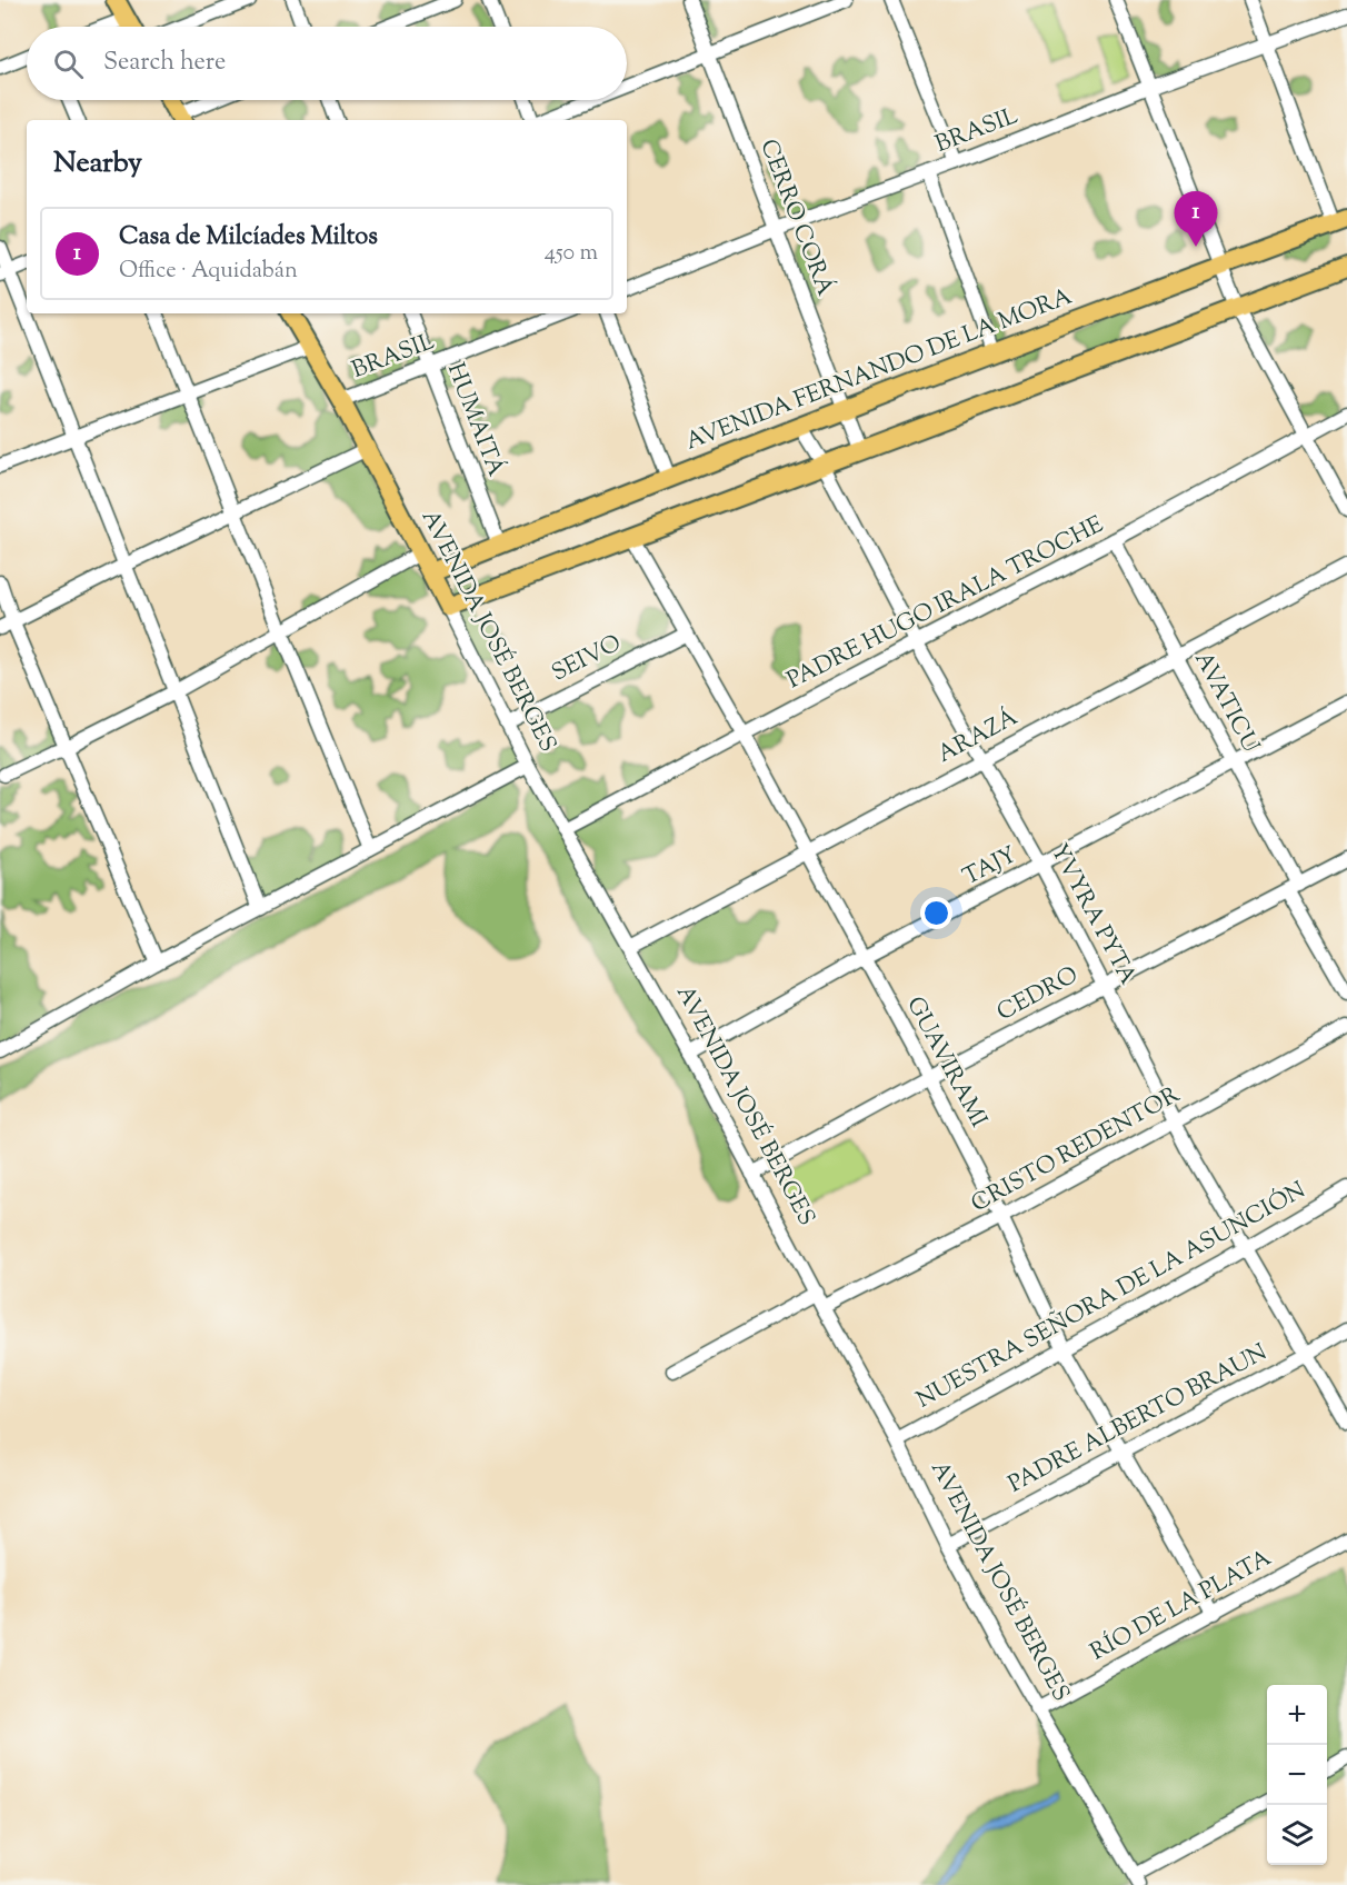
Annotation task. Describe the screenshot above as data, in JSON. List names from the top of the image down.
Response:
{
  "streets": {
    "main road": ["AVENIDA FERNANDO DE LA MORA", "AVENIDA JOSÉ BERGES"],
    "street": [
      "BRASIL",
      "CERRO CORÁ",
      "HUMAITÁ",
      "PADRE HUGO IRALA TROCHE",
      "SEIVO",
      "AVATICU",
      "ARAZÁ",
      "TAJY",
      "YVYRA PYTA",
      "CEDRO",
      "GUAVIRAMI",
      "CRISTO REDENTOR",
      "NUESTRA SEÑORA DE LA ASUNCIÓN",
      "PADRE ALBERTO BRAUN",
      "RÍO DE LA PLATA"
    ]
  },
  "crossings": [
    ["BRASIL", "CERRO CORÁ"],
    ["BRASIL", "HUMAITÁ"],
    ["BRASIL", "AVENIDA JOSÉ BERGES"],
    ["CERRO CORÁ", "AVENIDA FERNANDO DE LA MORA"],
    ["AVENIDA FERNANDO DE LA MORA", "HUMAITÁ"],
    ["AVENIDA FERNANDO DE LA MORA", "AVENIDA JOSÉ BERGES"],
    ["AVENIDA FERNANDO DE LA MORA", "YVYRA PYTA"],
    ["PADRE HUGO IRALA TROCHE", "AVENIDA JOSÉ BERGES"],
    ["PADRE HUGO IRALA TROCHE", "AVATICU"],
    ["PADRE HUGO IRALA TROCHE", "YVYRA PYTA"],
    ["PADRE HUGO IRALA TROCHE", "GUAVIRAMI"],
    ["AVENIDA JOSÉ BERGES", "SEIVO"],
    ["AVENIDA JOSÉ BERGES", "ARAZÁ"],
    ["AVENIDA JOSÉ BERGES", "TAJY"],
    ["AVENIDA JOSÉ BERGES", "CEDRO"],
    ["AVENIDA JOSÉ BERGES", "CRISTO REDENTOR"],
    ["AVENIDA JOSÉ BERGES", "NUESTRA SEÑORA DE LA ASUNCIÓN"],
    ["AVENIDA JOSÉ BERGES", "PADRE ALBERTO BRAUN"],
    ["AVENIDA JOSÉ BERGES", "RÍO DE LA PLATA"],
    ["SEIVO", "GUAVIRAMI"],
    ["AVATICU", "ARAZÁ"],
    ["AVATICU", "TAJY"],
    ["AVATICU", "CEDRO"],
    ["ARAZÁ", "YVYRA PYTA"],
    ["ARAZÁ", "GUAVIRAMI"],
    ["TAJY", "YVYRA PYTA"],
    ["TAJY", "GUAVIRAMI"],
    ["YVYRA PYTA", "CEDRO"],
    ["YVYRA PYTA", "CRISTO REDENTOR"],
    ["YVYRA PYTA", "NUESTRA SEÑORA DE LA ASUNCIÓN"],
    ["YVYRA PYTA", "PADRE ALBERTO BRAUN"],
    ["CEDRO", "GUAVIRAMI"],
    ["GUAVIRAMI", "CRISTO REDENTOR"],
    ["GUAVIRAMI", "NUESTRA SEÑORA DE LA ASUNCIÓN"],
    ["GUAVIRAMI", "PADRE ALBERTO BRAUN"],
    ["GUAVIRAMI", "RÍO DE LA PLATA"]
  ],
  "page": {
    "search": "Search here",
    "heading": "Nearby",
    "pins": "1",
    "list": [
      {
        "mark": "1",
        "name": "Casa de Milcíades Miltos",
        "note": "Office · Aquidabán",
        "value": "450 m"
      }
    ],
    "map_buttons": ["+", "−"]
  }
}
